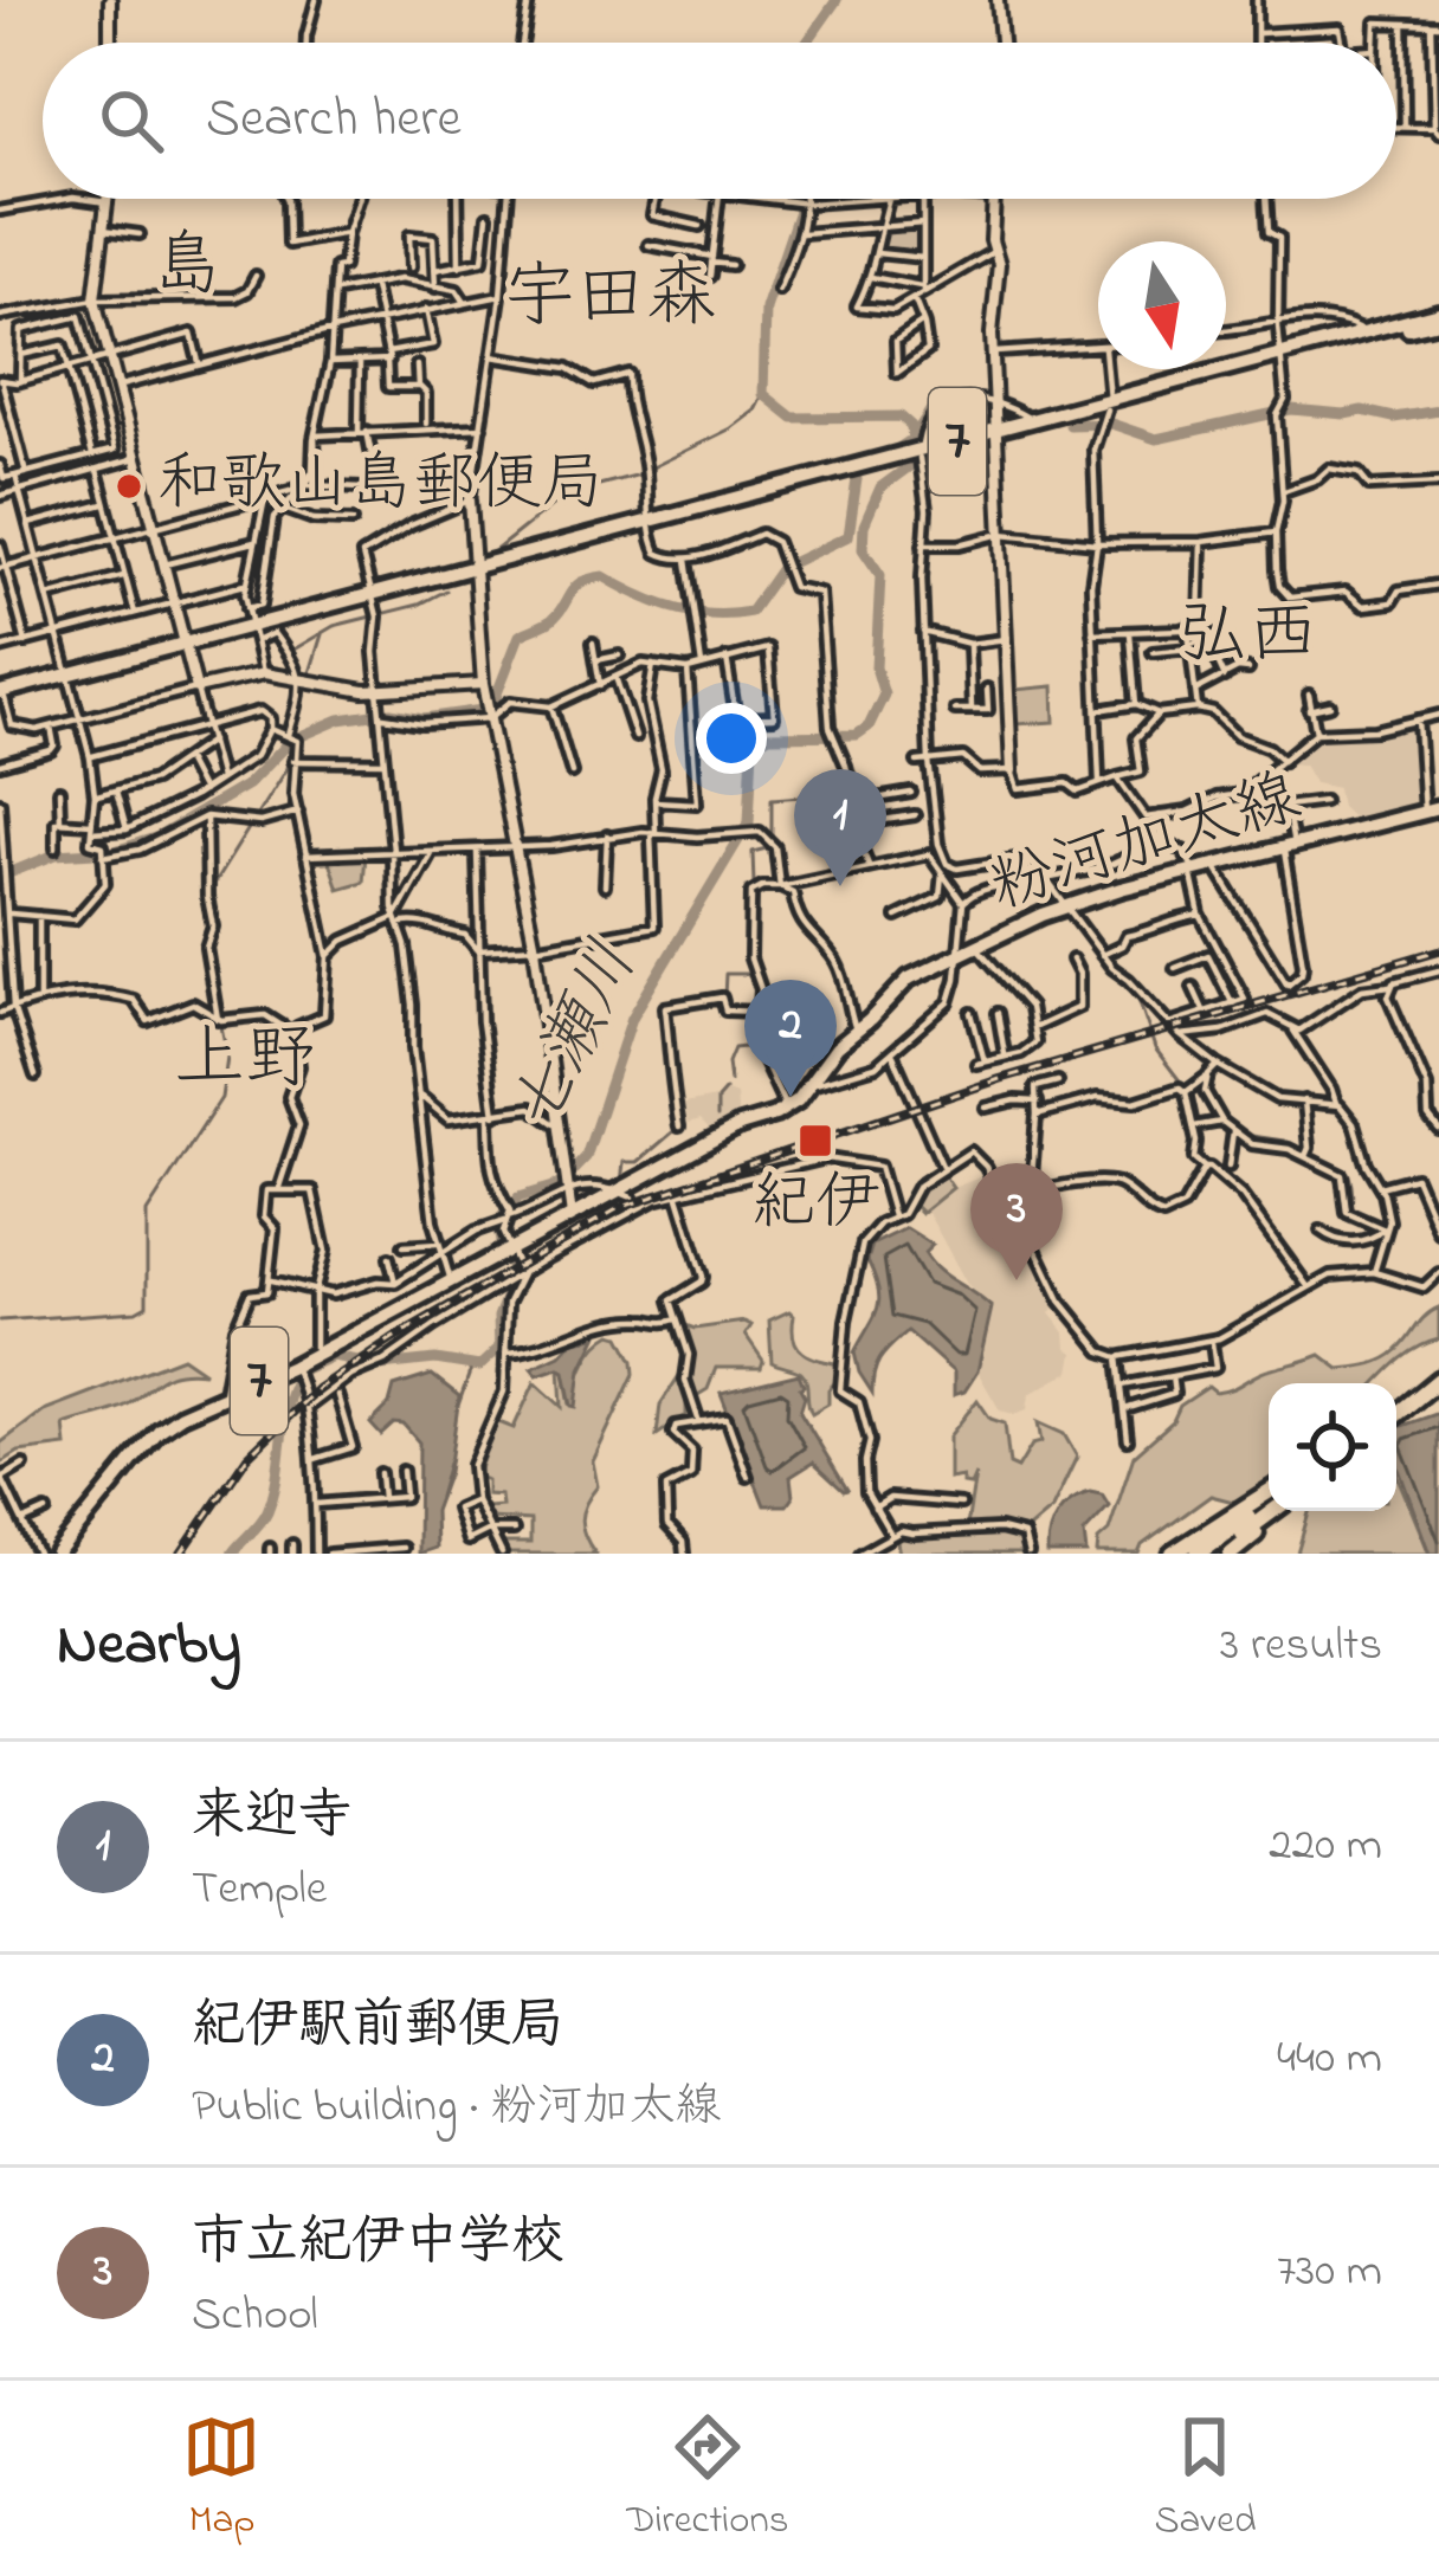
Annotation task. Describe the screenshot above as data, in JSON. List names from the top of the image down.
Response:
{
  "streets": {
    "main road": ["7", "粉河加太線"]
  },
  "districts": [
    "島",
    "宇田森",
    "弘西",
    "上野"
  ],
  "water": ["七瀬川"],
  "places": {
    "other": ["和歌山島郵便局"],
    "transit": ["紀伊"]
  },
  "north": "bottom",
  "page": {
    "search": "Search here",
    "pins": ["1", "2", "3"],
    "heading": ["Nearby", "3 results"],
    "list": [
      {
        "mark": "1",
        "name": "来迎寺",
        "note": "Temple",
        "value": "220 m"
      },
      {
        "mark": "2",
        "name": "紀伊駅前郵便局",
        "note": "Public building · 粉河加太線",
        "value": "440 m"
      },
      {
        "mark": "3",
        "name": "市立紀伊中学校",
        "note": "School",
        "value": "730 m"
      }
    ],
    "nav": ["Map", "Directions", "Saved"]
  }
}
